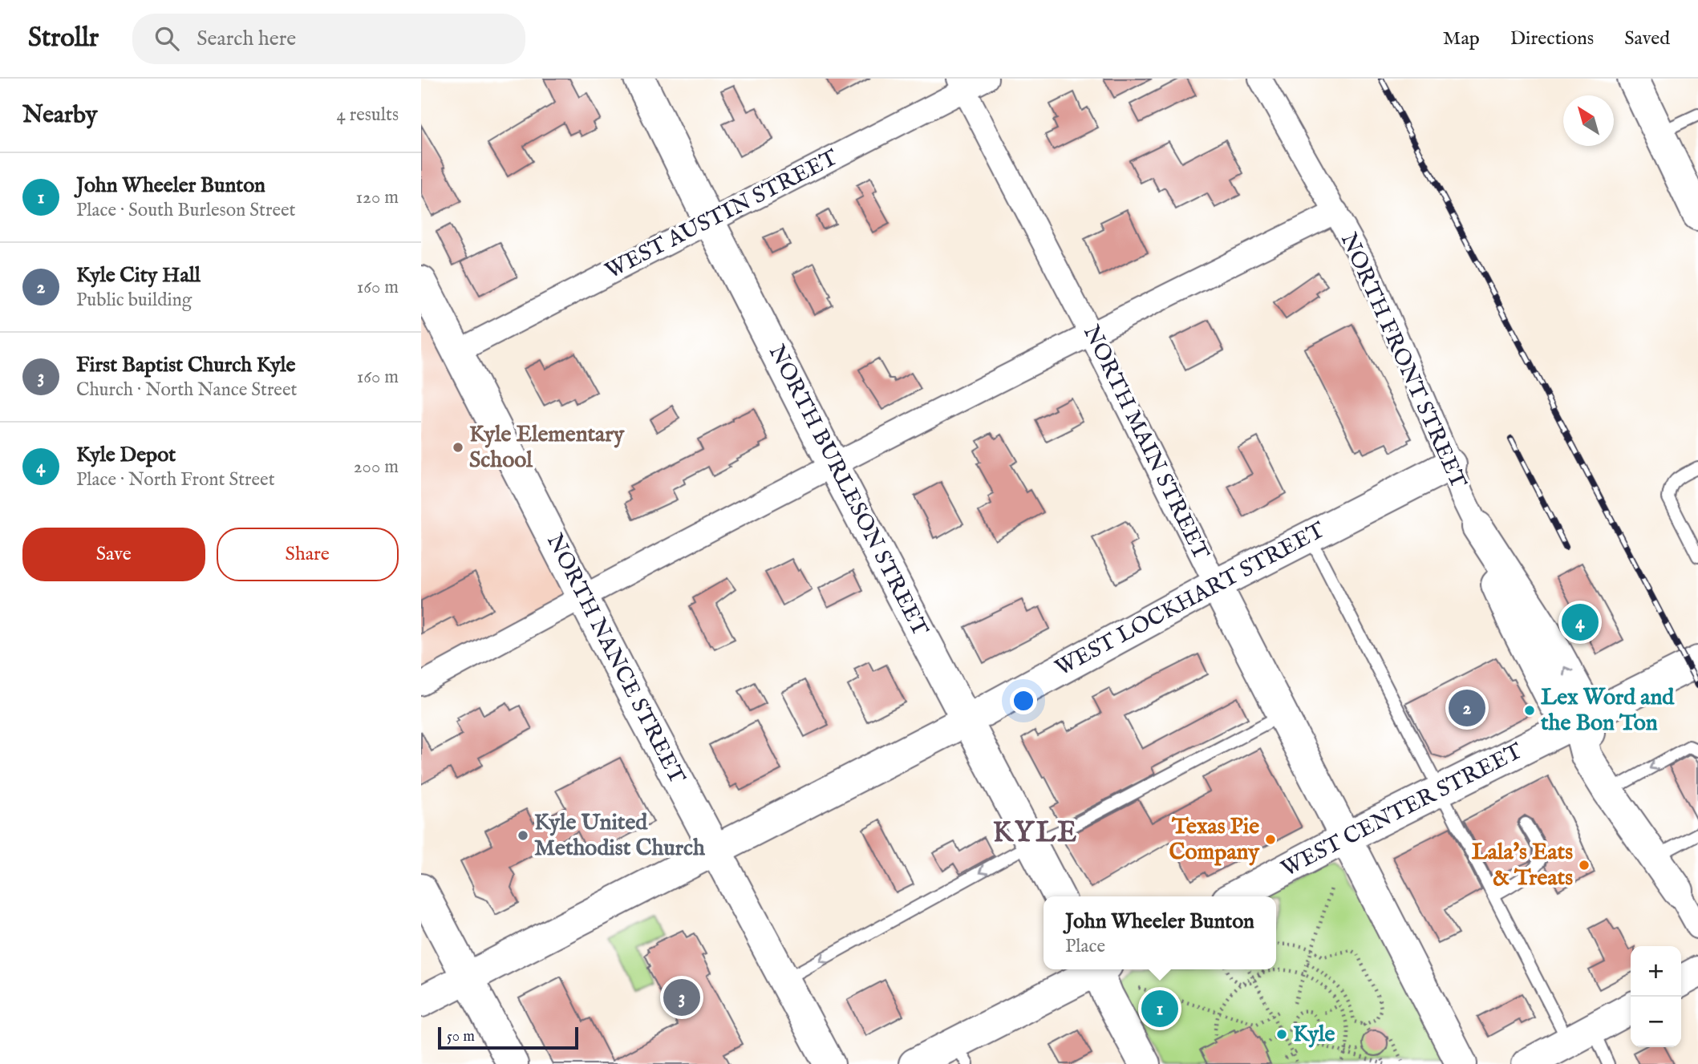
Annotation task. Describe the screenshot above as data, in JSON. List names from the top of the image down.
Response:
{
  "streets": {
    "street": [
      "WEST AUSTIN STREET",
      "NORTH FRONT STREET",
      "NORTH MAIN STREET",
      "NORTH BURLESON STREET",
      "WEST LOCKHART STREET",
      "NORTH NANCE STREET",
      "WEST CENTER STREET"
    ]
  },
  "crossings": [
    ["WEST AUSTIN STREET", "NORTH MAIN STREET"],
    ["WEST AUSTIN STREET", "NORTH BURLESON STREET"],
    ["WEST AUSTIN STREET", "NORTH NANCE STREET"],
    ["NORTH FRONT STREET", "WEST LOCKHART STREET"],
    ["NORTH FRONT STREET", "WEST CENTER STREET"],
    ["NORTH MAIN STREET", "WEST LOCKHART STREET"],
    ["NORTH MAIN STREET", "WEST CENTER STREET"],
    ["NORTH BURLESON STREET", "WEST LOCKHART STREET"],
    ["WEST LOCKHART STREET", "NORTH NANCE STREET"]
  ],
  "districts": ["KYLE"],
  "places": [
    "Kyle Elementary School",
    "Lex Word and the Bon Ton",
    "Kyle United Methodist Church",
    "Texas Pie Company",
    "Lala's Eats & Treats",
    "Kyle"
  ],
  "scale_bar": "50 m",
  "north": "top left",
  "page": {
    "header": "Strollr",
    "search": "Search here",
    "nav": ["Map", "Directions", "Saved"],
    "heading": ["Nearby", "4 results"],
    "list": [
      {
        "mark": "1",
        "name": "John Wheeler Bunton",
        "note": "Place · South Burleson Street",
        "value": "120 m"
      },
      {
        "mark": "2",
        "name": "Kyle City Hall",
        "note": "Public building",
        "value": "160 m"
      },
      {
        "mark": "3",
        "name": "First Baptist Church Kyle",
        "note": "Church · North Nance Street",
        "value": "160 m"
      },
      {
        "mark": "4",
        "name": "Kyle Depot",
        "note": "Place · North Front Street",
        "value": "200 m"
      }
    ],
    "buttons": ["Save", "Share"],
    "pins": [
      "4",
      "2",
      "3",
      "1"
    ],
    "popup": ["John Wheeler Bunton", "Place"],
    "map_buttons": ["+", "−"],
    "scale": "50 m"
  }
}
